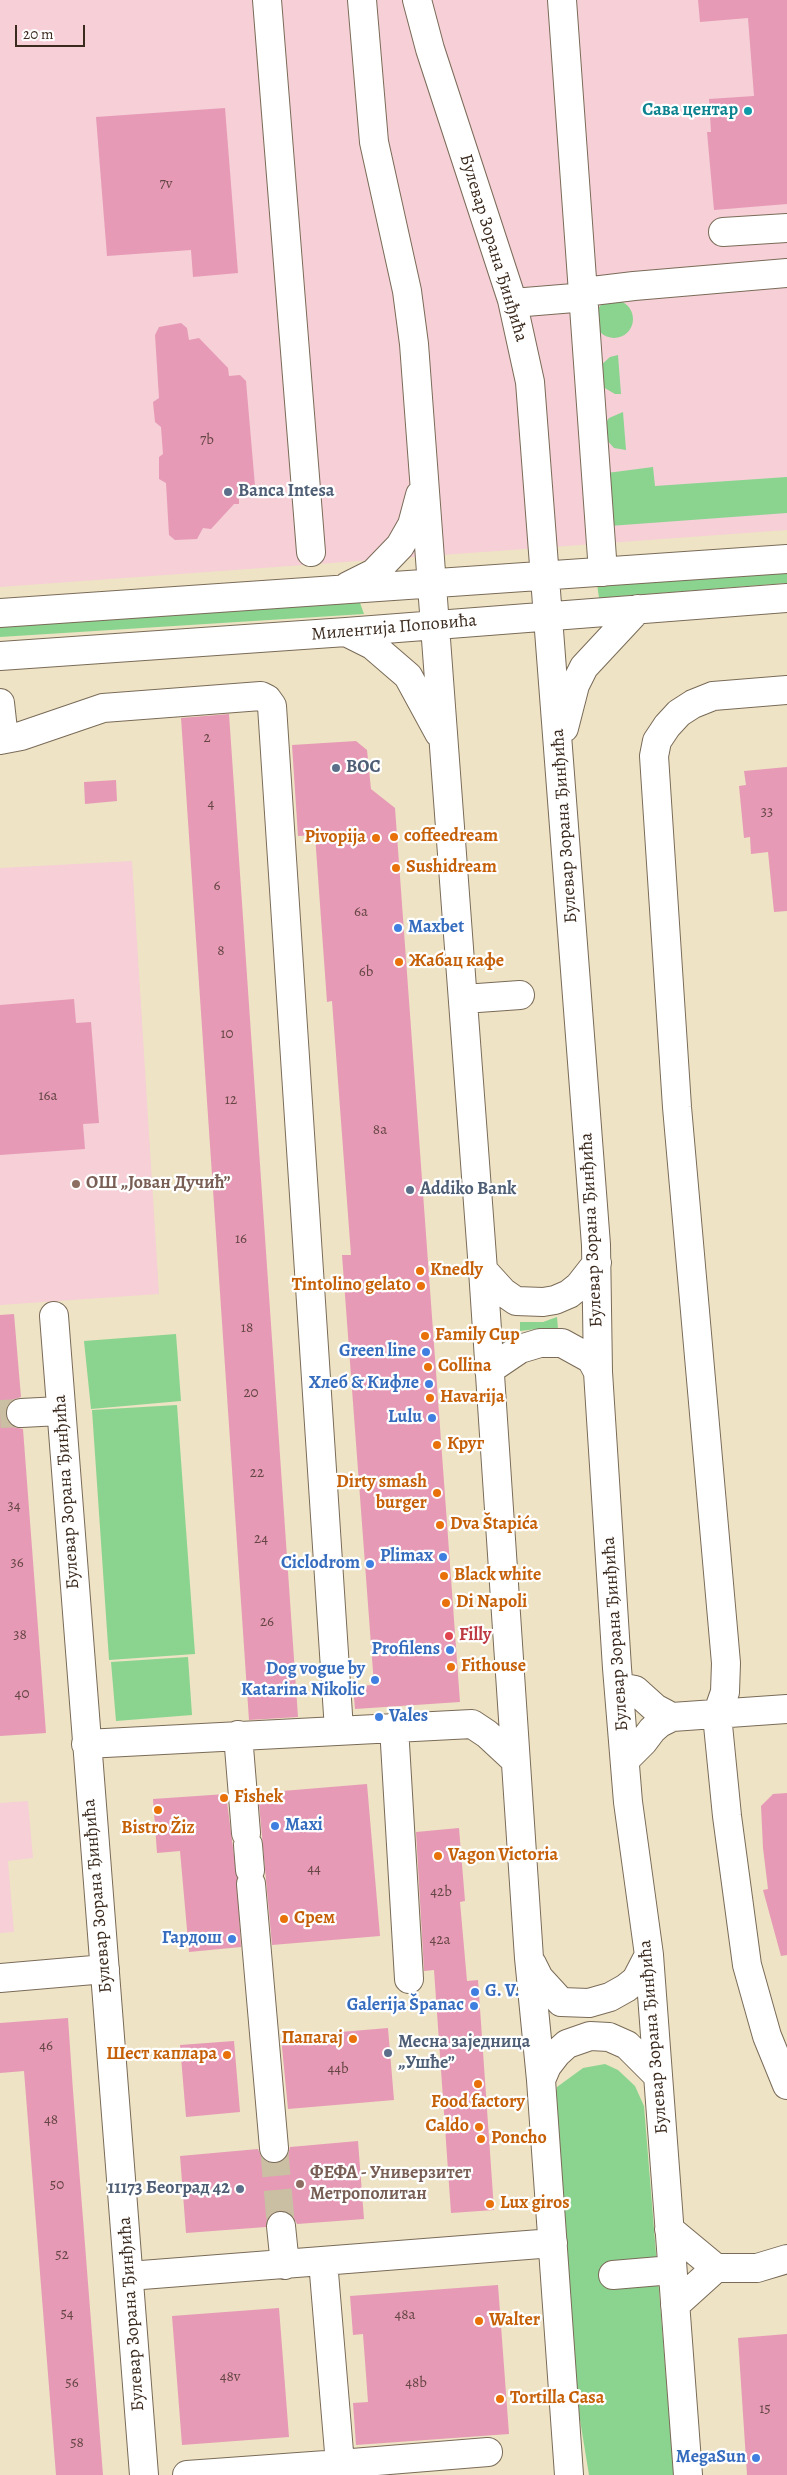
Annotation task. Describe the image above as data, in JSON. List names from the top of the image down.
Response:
{
  "streets": {
    "street": ["Булевар Зорана Ђинђића", "Милентија Поповића"]
  },
  "crossings": [
    ["Булевар Зорана Ђинђића", "Милентија Поповића"]
  ],
  "places": [
    "Сава центар",
    "Banca Intesa",
    "BOC",
    "coffeedream",
    "Pivopija",
    "Sushidream",
    "Maxbet",
    "Жабац кафе",
    "ОШ „Јован Дучић”",
    "Addiko Bank",
    "Knedly",
    "Tintolino gelato",
    "Family Cup",
    "Green line",
    "Collina",
    "Хлеб & Кифле",
    "Havarija",
    "Lulu",
    "Круг",
    "Dirty smash burger",
    "Dva Štapića",
    "Plimax",
    "Ciclodrom",
    "Black white",
    "Di Napoli",
    "Filly",
    "Profilens",
    "Fithouse",
    "Dog vogue by Katarina Nikolic",
    "Vales",
    "Fishek",
    "Bistro Žiz",
    "Maxi",
    "Vagon Victoria",
    "Срем",
    "Гардош",
    "G. V.",
    "Galerija Španac",
    "Папагај",
    "Месна заједница „Ушће”",
    "Шест каплара",
    "Food factory",
    "Caldo",
    "Poncho",
    "ФЕФА - Универзитет Метрополитан",
    "11173 Београд 42",
    "Lux giros",
    "Walter",
    "Tortilla Casa",
    "MegaSun"
  ],
  "house_numbers": [
    "7v",
    "7b",
    "2",
    "4",
    "33",
    "6",
    "6a",
    "8",
    "6b",
    "10",
    "16a",
    "12",
    "8a",
    "16",
    "18",
    "20",
    "22",
    "34",
    "24",
    "36",
    "26",
    "38",
    "40",
    "44",
    "42b",
    "42a",
    "46",
    "44b",
    "48",
    "50",
    "52",
    "54",
    "48a",
    "48v",
    "56",
    "48b",
    "15",
    "58"
  ],
  "scale_bar": "20 m"
}
